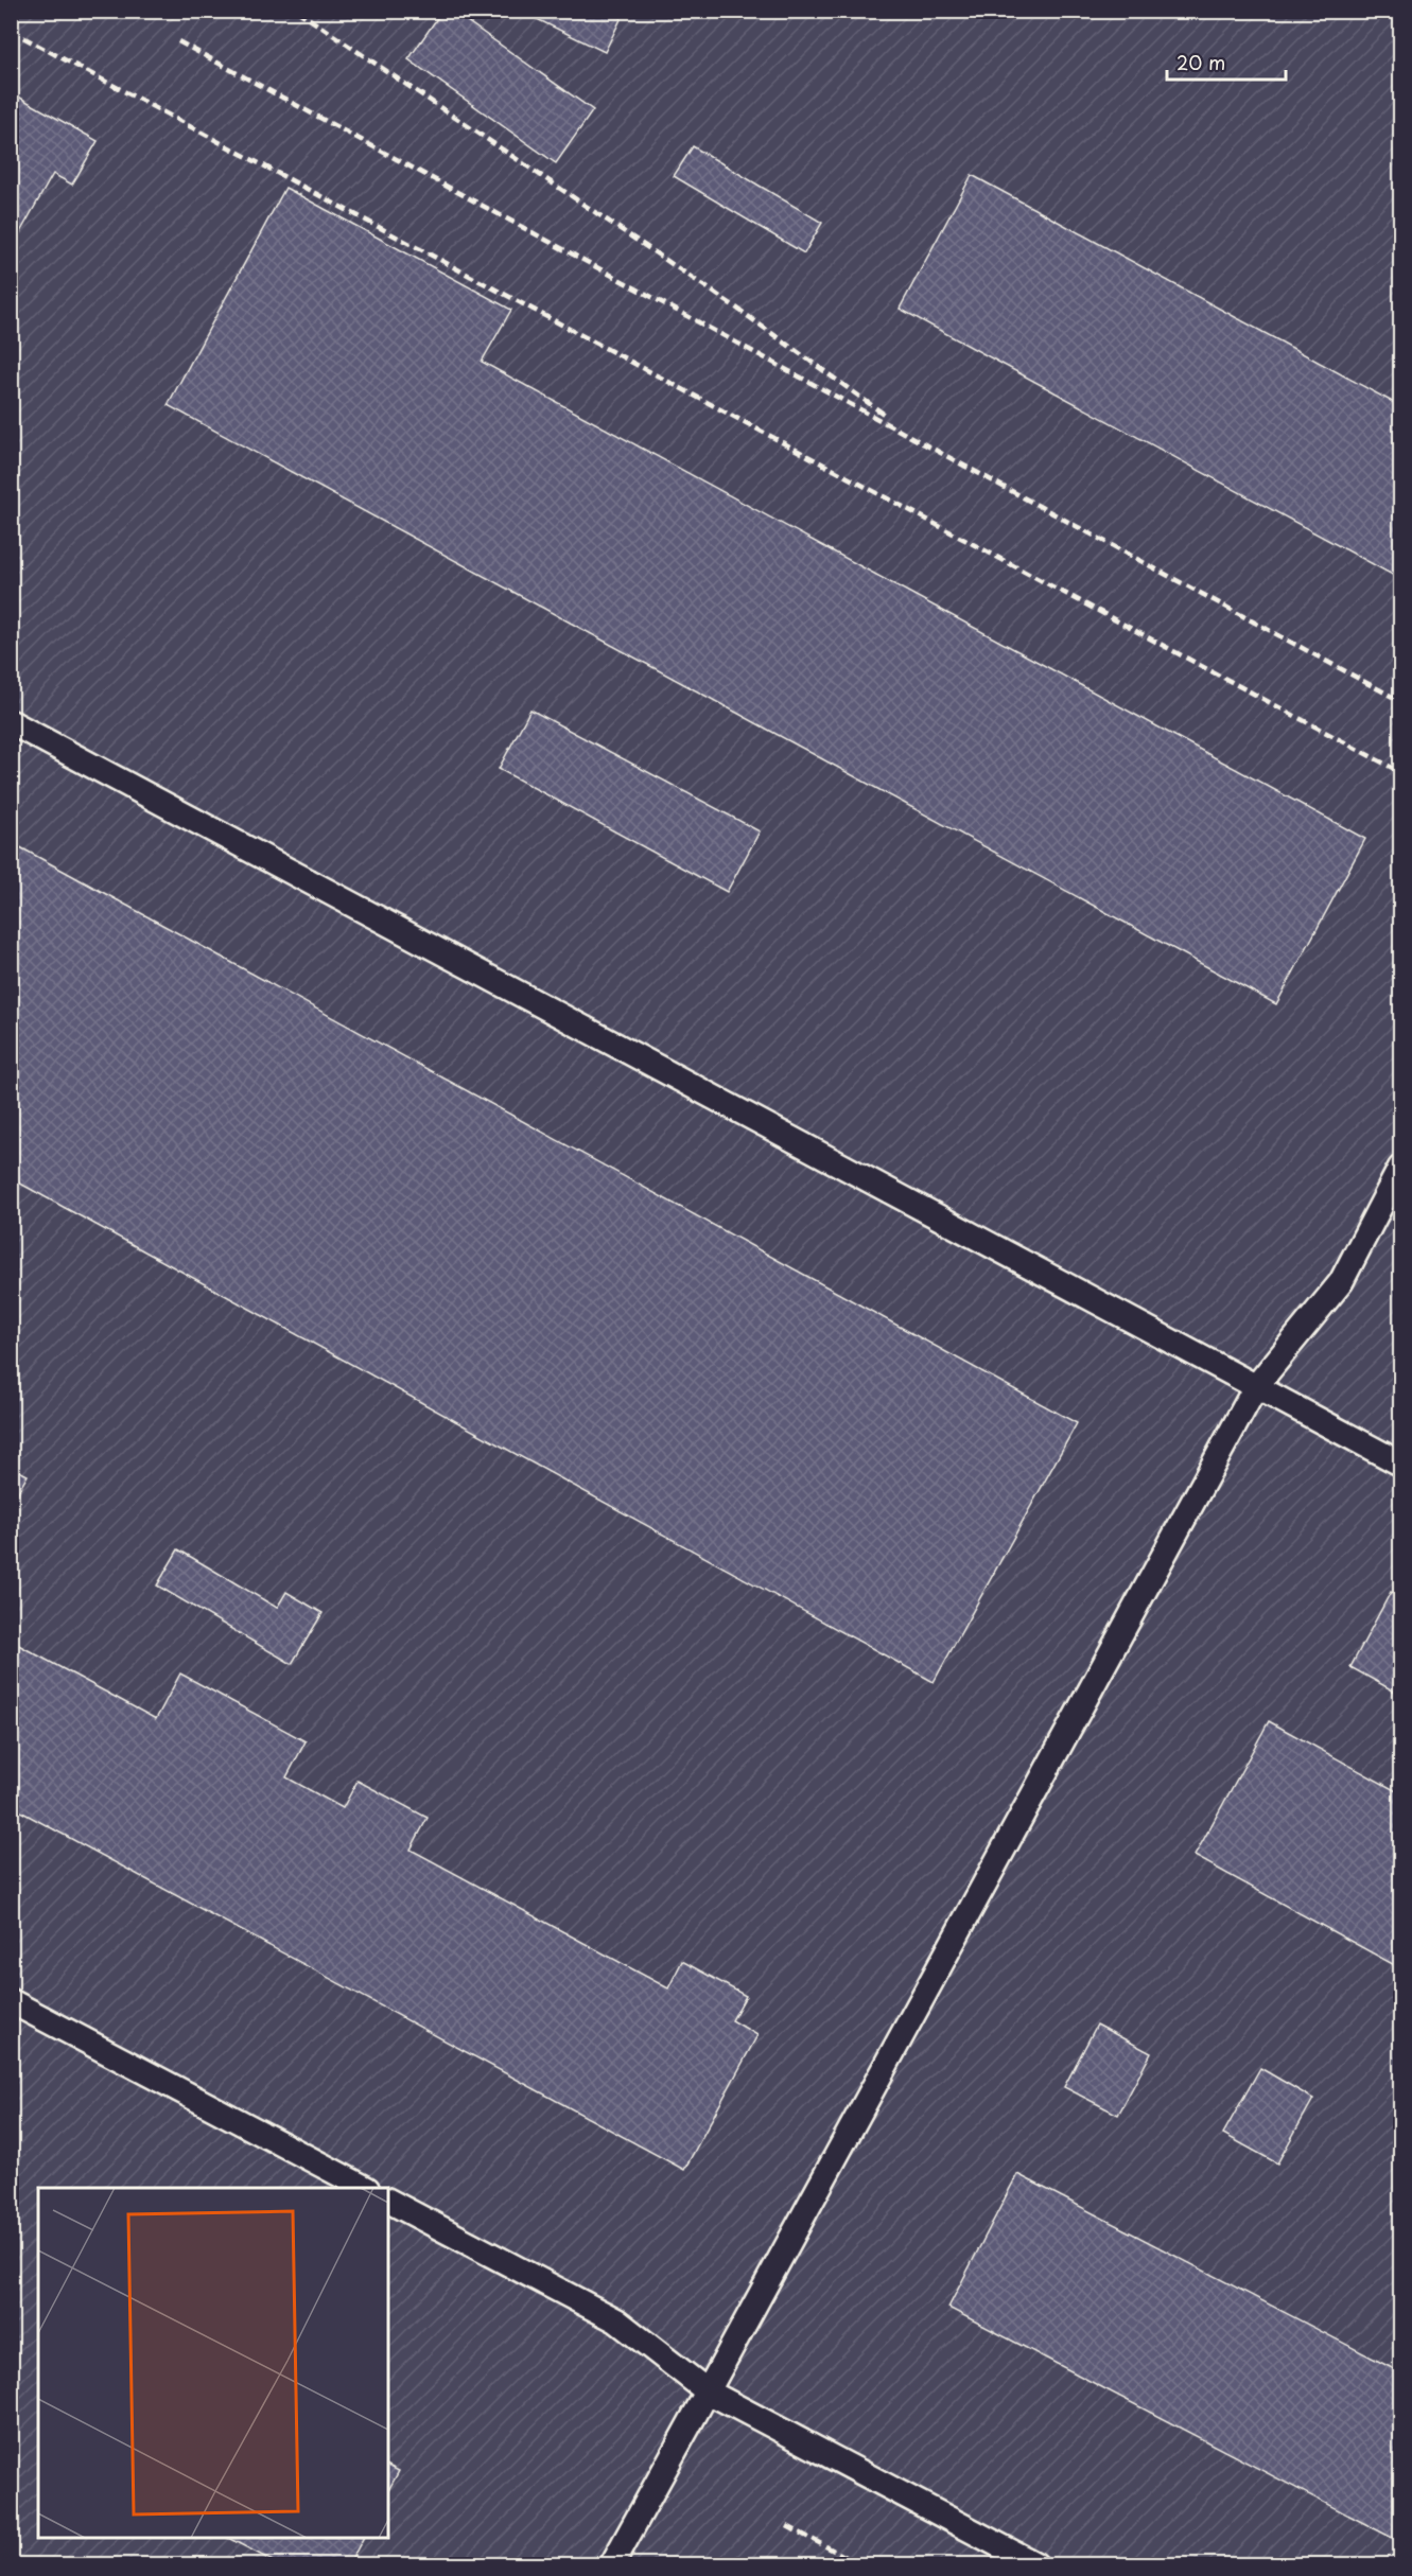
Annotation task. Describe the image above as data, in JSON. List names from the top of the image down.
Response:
{
  "scale_bar": "20 m"
}
